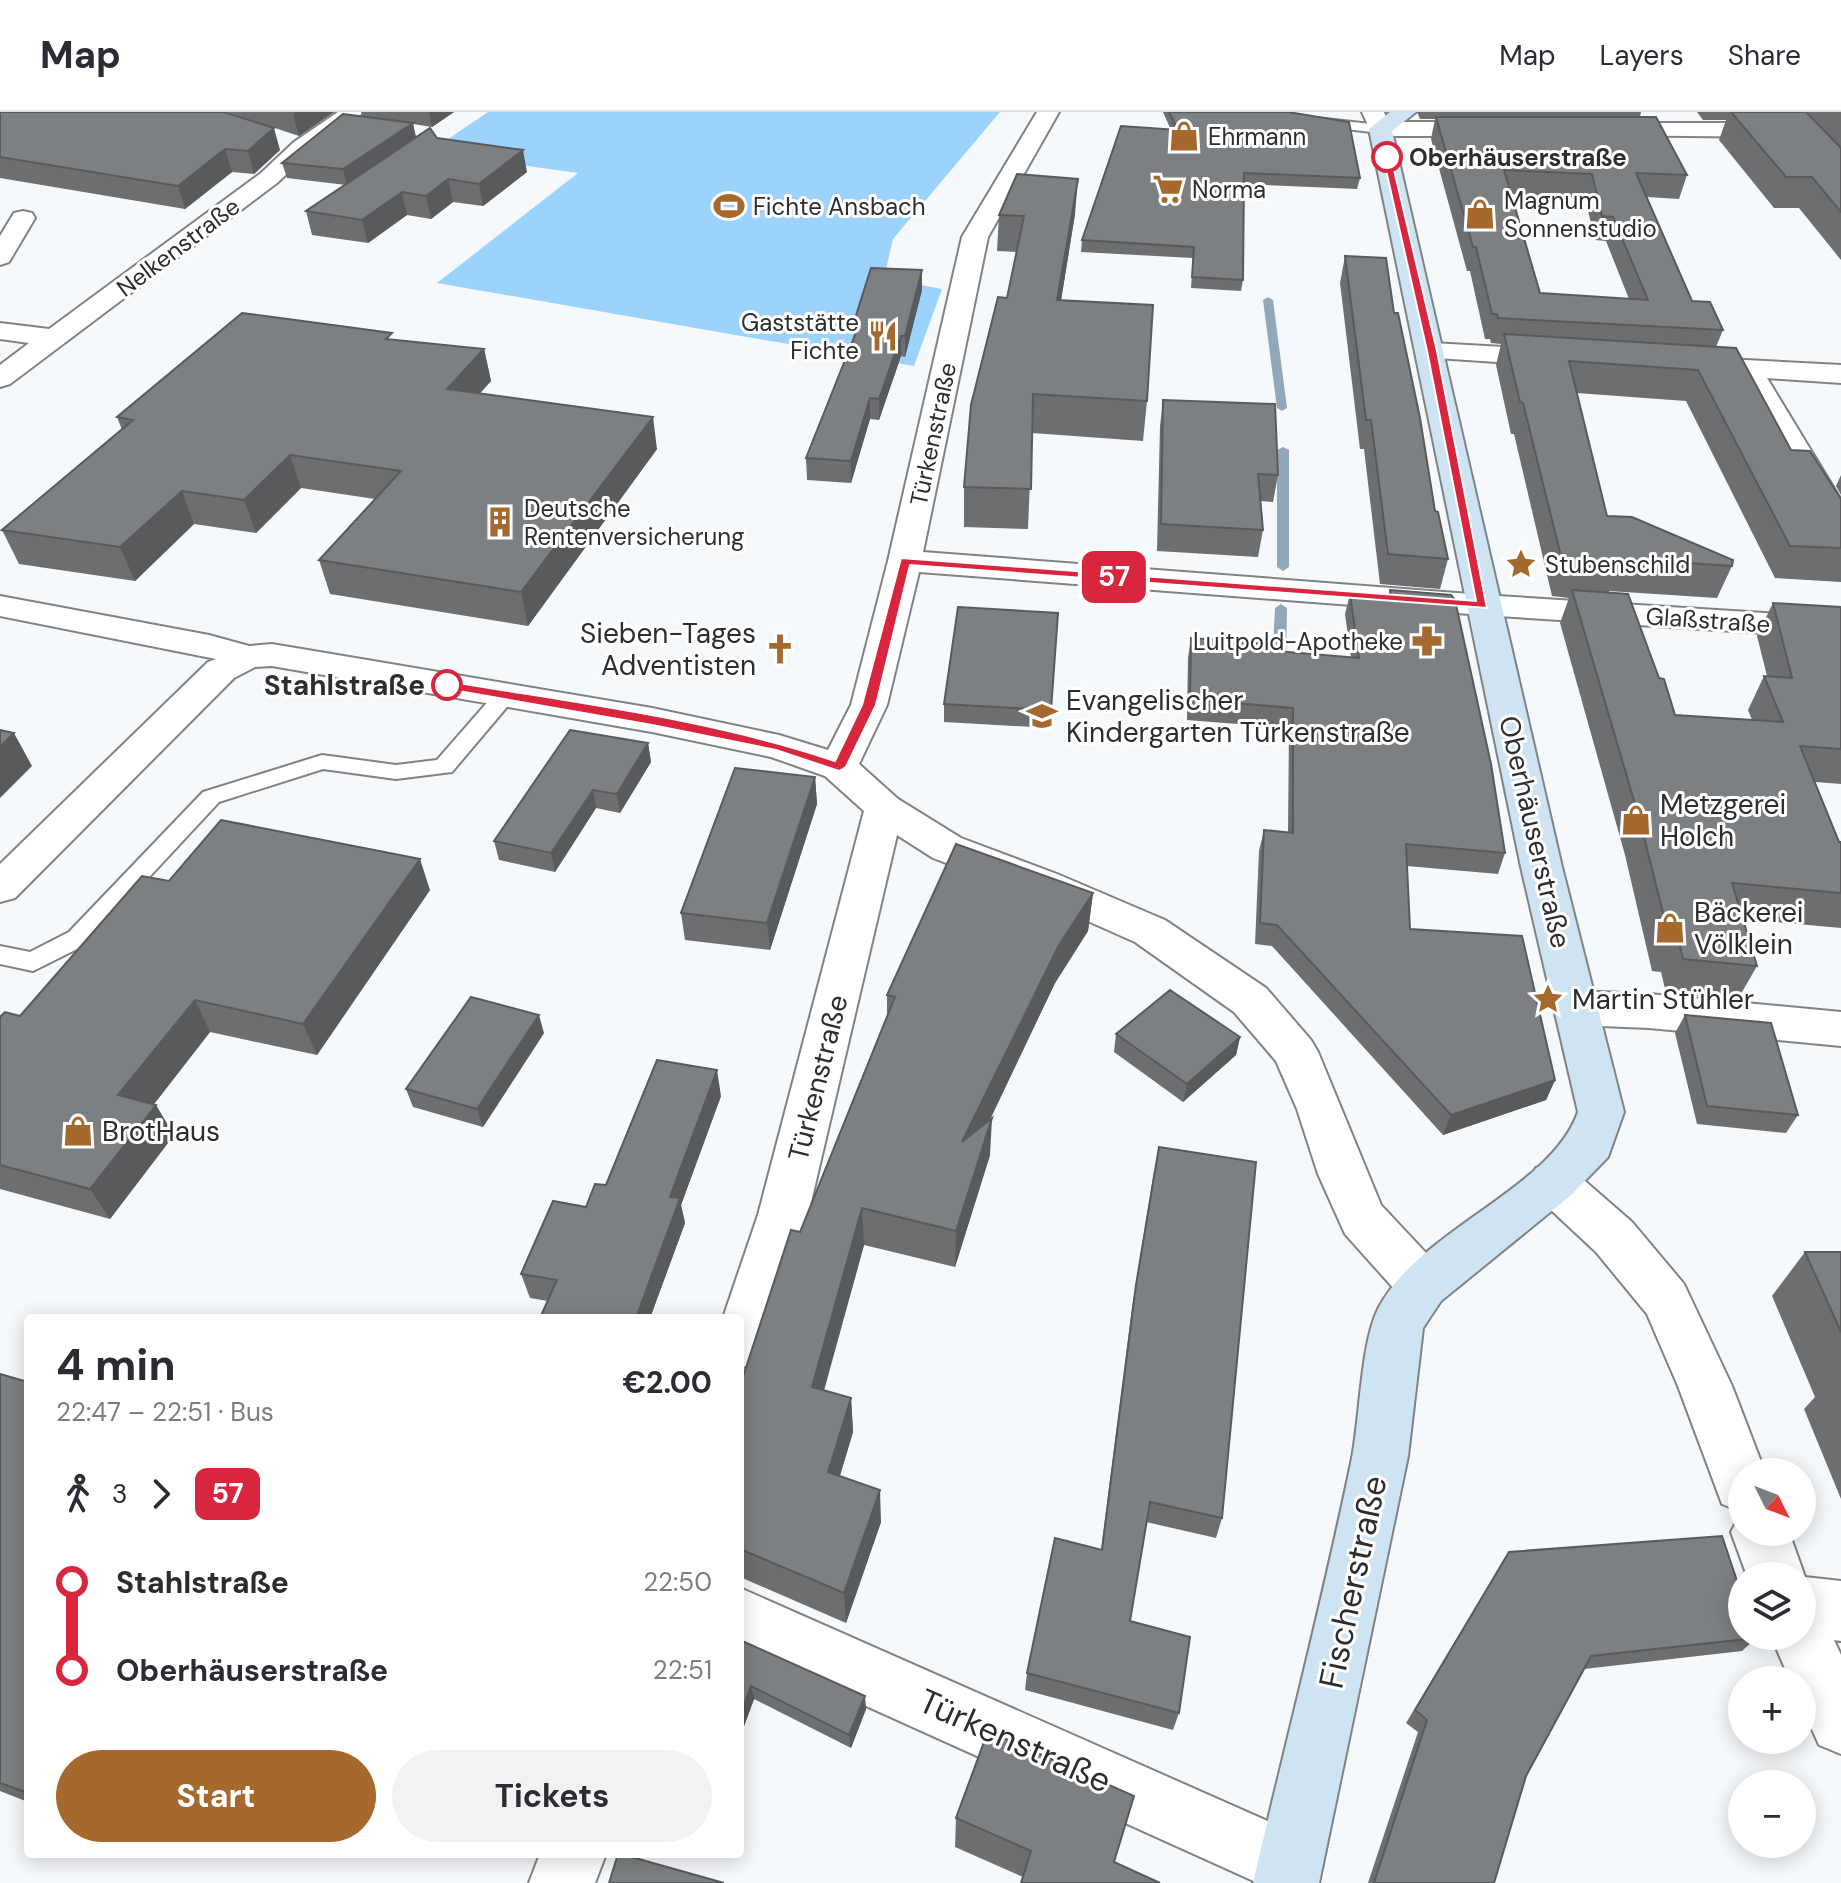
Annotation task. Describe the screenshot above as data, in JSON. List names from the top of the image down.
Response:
{
  "streets": {
    "street": [
      "Nelkenstraße",
      "Türkenstraße",
      "Glaßstraße",
      "Oberhäuserstraße",
      "Fischerstraße"
    ]
  },
  "crossings": [
    ["Türkenstraße", "Glaßstraße"],
    ["Türkenstraße", "Fischerstraße"],
    ["Glaßstraße", "Oberhäuserstraße"],
    ["Oberhäuserstraße", "Fischerstraße"]
  ],
  "places": {
    "shop": [
      "Ehrmann",
      "Magnum Sonnenstudio",
      "Metzgerei Holch",
      "Bäckerei Völklein",
      "BrotHaus"
    ],
    "other": ["Oberhäuserstraße", "Stahlstraße"],
    "supermarket": ["Norma"],
    "sports": ["Fichte Ansbach"],
    "restaurant": ["Gaststätte Fichte"],
    "building": ["Deutsche Rentenversicherung"],
    "place": ["Stubenschild", "Martin Stühler"],
    "pharmacy": ["Luitpold-Apotheke"],
    "church": ["Sieben-Tages Adventisten"],
    "school or university": ["Evangelischer Kindergarten Türkenstraße"]
  },
  "lines": ["bus line 57"],
  "north": "bottom right",
  "page": {
    "header": "Map",
    "nav": ["Map", "Layers", "Share"],
    "on_map": "57",
    "heading": ["4 min", "22:47 – 22:51 · Bus", "€2.00"],
    "legs": ["3", "57"],
    "map_buttons": ["+", "−"],
    "list": [
      {
        "name": "Stahlstraße",
        "value": "22:50"
      },
      {
        "name": "Oberhäuserstraße",
        "value": "22:51"
      }
    ],
    "buttons": ["Start", "Tickets"]
  }
}
